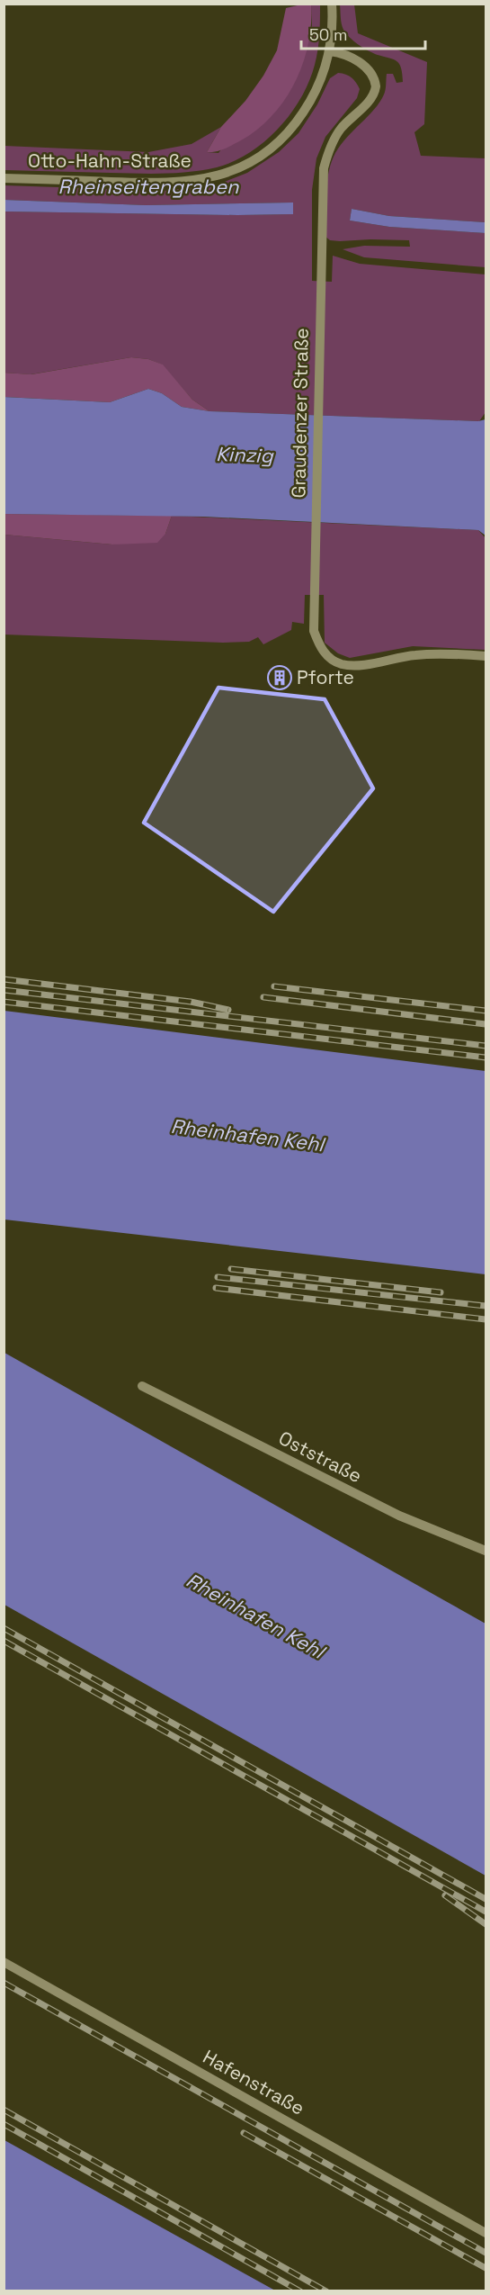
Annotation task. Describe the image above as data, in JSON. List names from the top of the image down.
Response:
{
  "streets": {
    "street": [
      "Otto-Hahn-Straße",
      "Graudenzer Straße",
      "Oststraße",
      "Hafenstraße"
    ]
  },
  "crossings": [
    ["Otto-Hahn-Straße", "Graudenzer Straße"]
  ],
  "water": ["Rheinseitengraben", "Kinzig", "Rheinhafen Kehl"],
  "places": {
    "building": ["Pforte"]
  },
  "scale_bar": "50 m"
}
